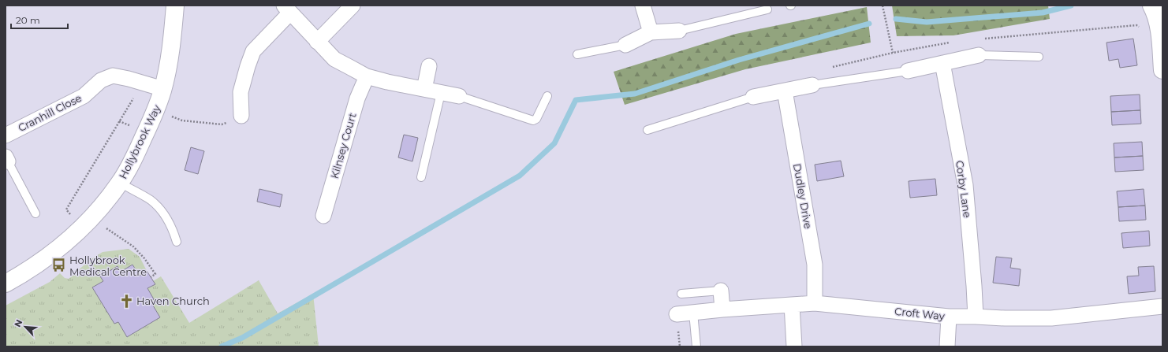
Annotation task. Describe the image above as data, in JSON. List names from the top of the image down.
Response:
{
  "streets": {
    "street": [
      "Cranhill Close",
      "Hollybrook Way",
      "Kilnsey Court",
      "Corby Lane",
      "Dudley Drive",
      "Croft Way"
    ]
  },
  "crossings": [
    ["Cranhill Close", "Hollybrook Way"],
    ["Corby Lane", "Croft Way"],
    ["Dudley Drive", "Croft Way"]
  ],
  "places": {
    "bus stop": ["Hollybrook Medical Centre"],
    "church": ["Haven Church"]
  },
  "scale_bar": "20 m",
  "north": "top left"
}
